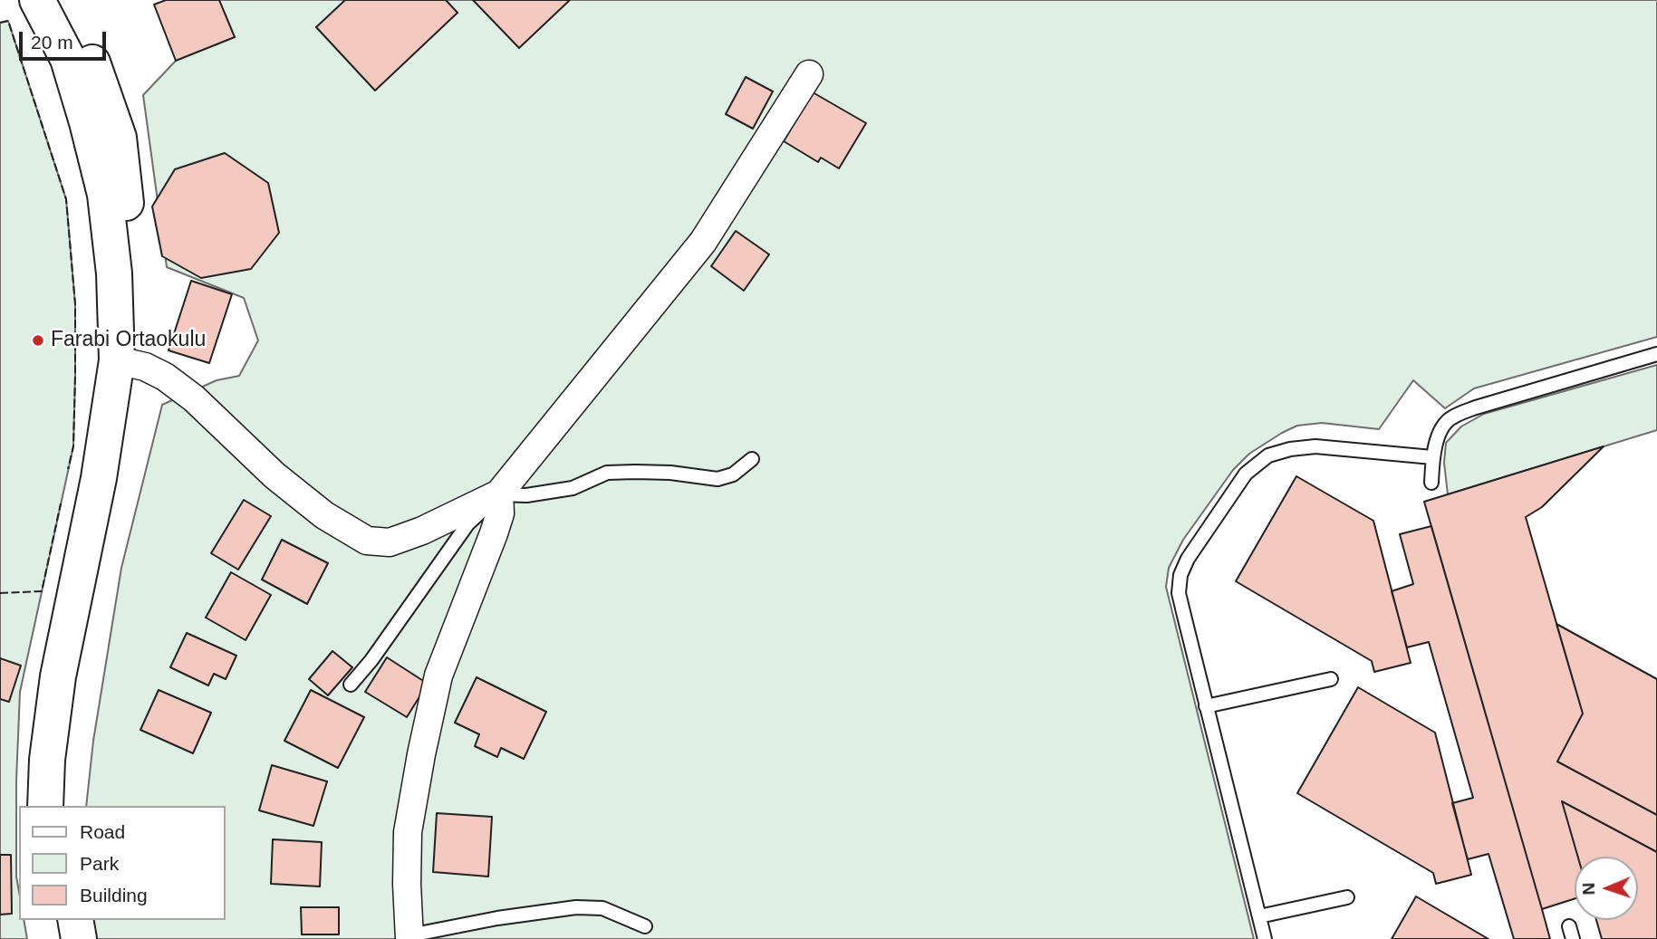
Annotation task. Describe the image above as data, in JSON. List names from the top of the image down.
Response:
{
  "places": ["Farabi Ortaokulu"],
  "legend": ["Road", "Park", "Building"],
  "scale_bar": "20 m",
  "north": "left"
}
